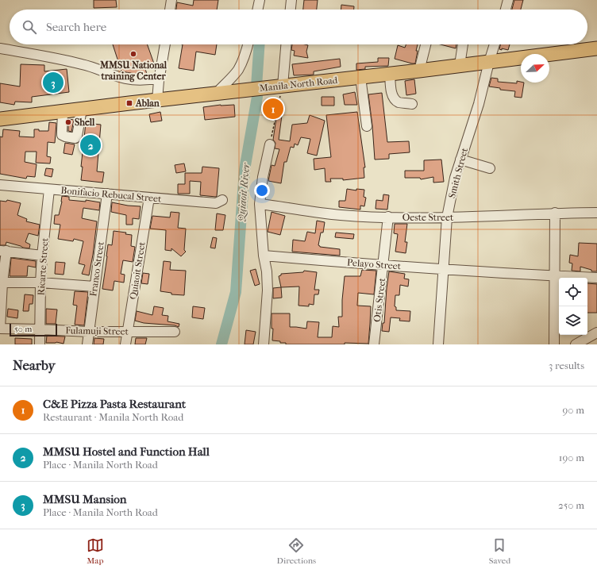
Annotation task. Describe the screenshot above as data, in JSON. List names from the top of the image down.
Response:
{
  "streets": {
    "highway": ["Manila North Road"],
    "street": [
      "Smith Street",
      "Bonifacio Rebucal Street",
      "Oeste Street",
      "Pelayo Street",
      "Ricarte Street",
      "Franco Street",
      "Quiaoit Street",
      "Otis Street",
      "Fulamuji Street"
    ]
  },
  "crossings": [
    ["Manila North Road", "Smith Street"],
    ["Smith Street", "Oeste Street"],
    ["Smith Street", "Pelayo Street"],
    ["Bonifacio Rebucal Street", "Ricarte Street"],
    ["Bonifacio Rebucal Street", "Franco Street"],
    ["Bonifacio Rebucal Street", "Quiaoit Street"],
    ["Oeste Street", "Otis Street"],
    ["Pelayo Street", "Otis Street"],
    ["Ricarte Street", "Fulamuji Street"],
    ["Franco Street", "Fulamuji Street"],
    ["Quiaoit Street", "Fulamuji Street"]
  ],
  "water": ["Quiaoit River"],
  "places": {
    "other": ["MMSU National training Center", "Shell"],
    "transit": ["Ablan"]
  },
  "scale_bar": "50 m",
  "north": "top right",
  "page": {
    "search": "Search here",
    "pins": ["3", "1", "2"],
    "scale": "50 m",
    "heading": ["Nearby", "3 results"],
    "list": [
      {
        "mark": "1",
        "name": "C&E Pizza Pasta Restaurant",
        "note": "Restaurant · Manila North Road",
        "value": "90 m"
      },
      {
        "mark": "2",
        "name": "MMSU Hostel and Function Hall",
        "note": "Place · Manila North Road",
        "value": "190 m"
      },
      {
        "mark": "3",
        "name": "MMSU Mansion",
        "note": "Place · Manila North Road",
        "value": "250 m"
      }
    ],
    "nav": ["Map", "Directions", "Saved"]
  }
}
